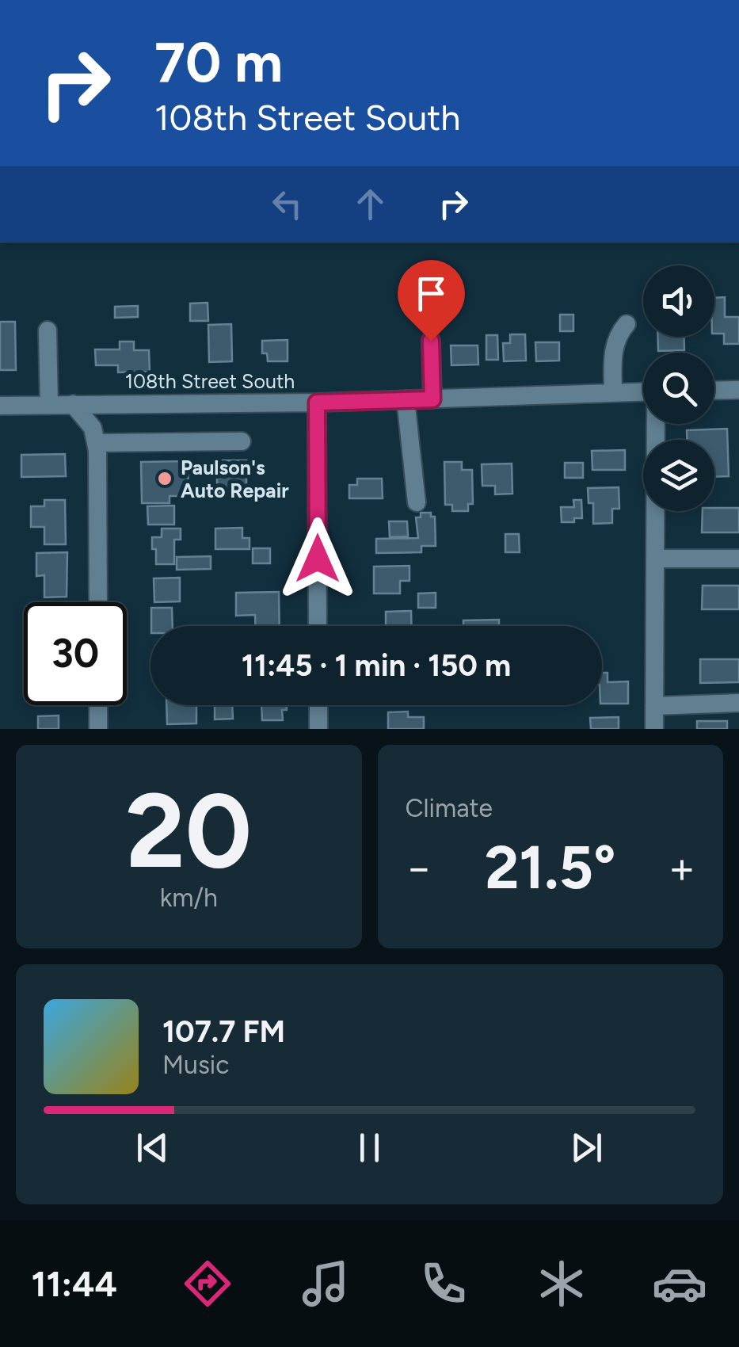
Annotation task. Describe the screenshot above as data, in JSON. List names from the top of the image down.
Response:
{
  "streets": {
    "street": ["108th Street South"]
  },
  "places": ["Paulson's Auto Repair"],
  "page": {
    "turn": ["70 m", "108th Street South"],
    "limit": "30",
    "trip": "11:45 · 1 min · 150 m",
    "tile": [
      ["20", "km/h"],
      "Climate"
    ],
    "heat": ["−", "21.5°", "+"],
    "song": ["107.7 FM", "Music"],
    "tabs": "11:44"
  }
}
